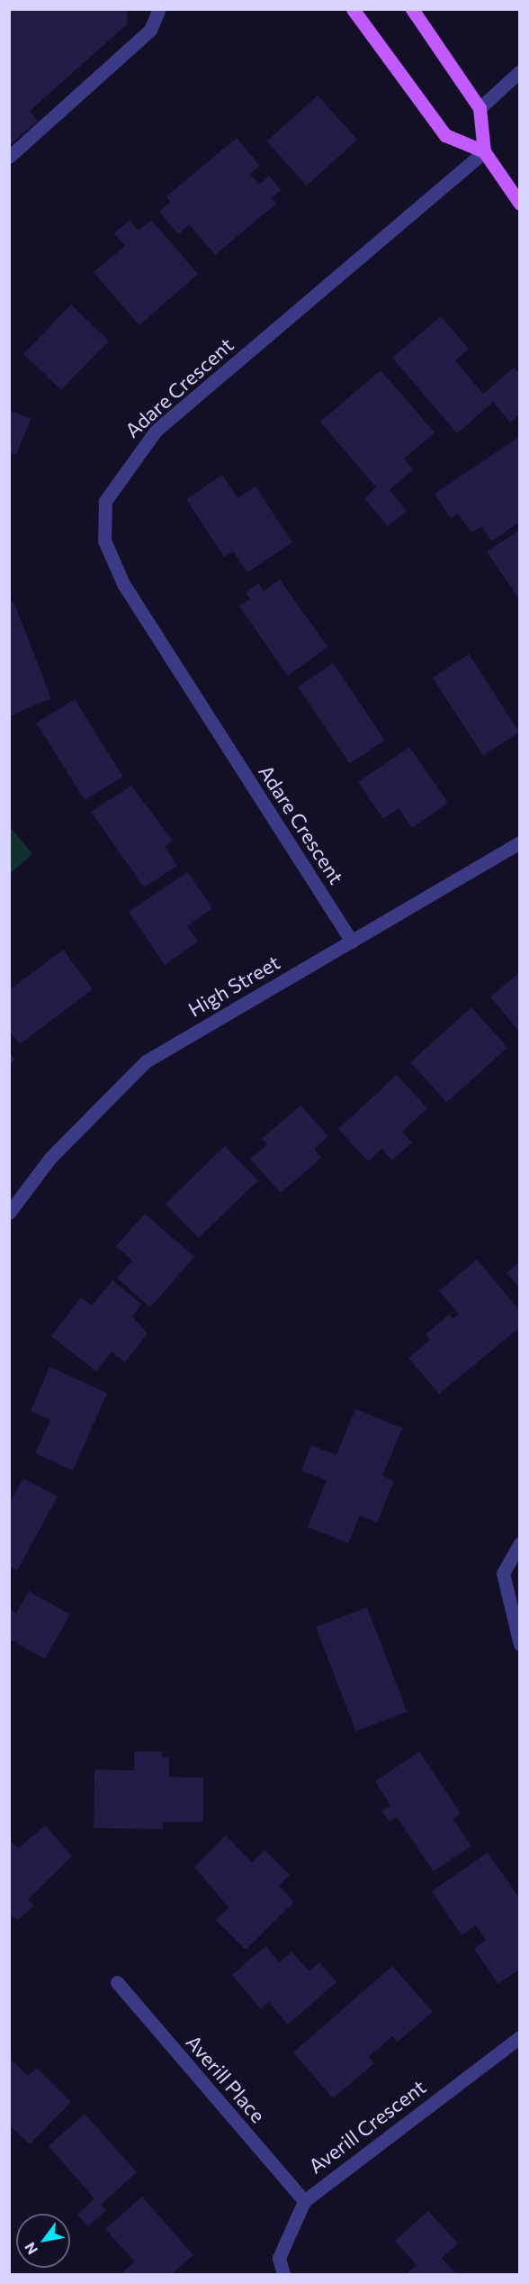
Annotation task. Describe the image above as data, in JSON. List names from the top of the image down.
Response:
{
  "streets": {
    "street": [
      "Adare Crescent",
      "High Street",
      "Averill Place",
      "Averill Crescent"
    ]
  },
  "crossings": [
    ["Adare Crescent", "High Street"],
    ["Averill Place", "Averill Crescent"]
  ],
  "north": "bottom left"
}
